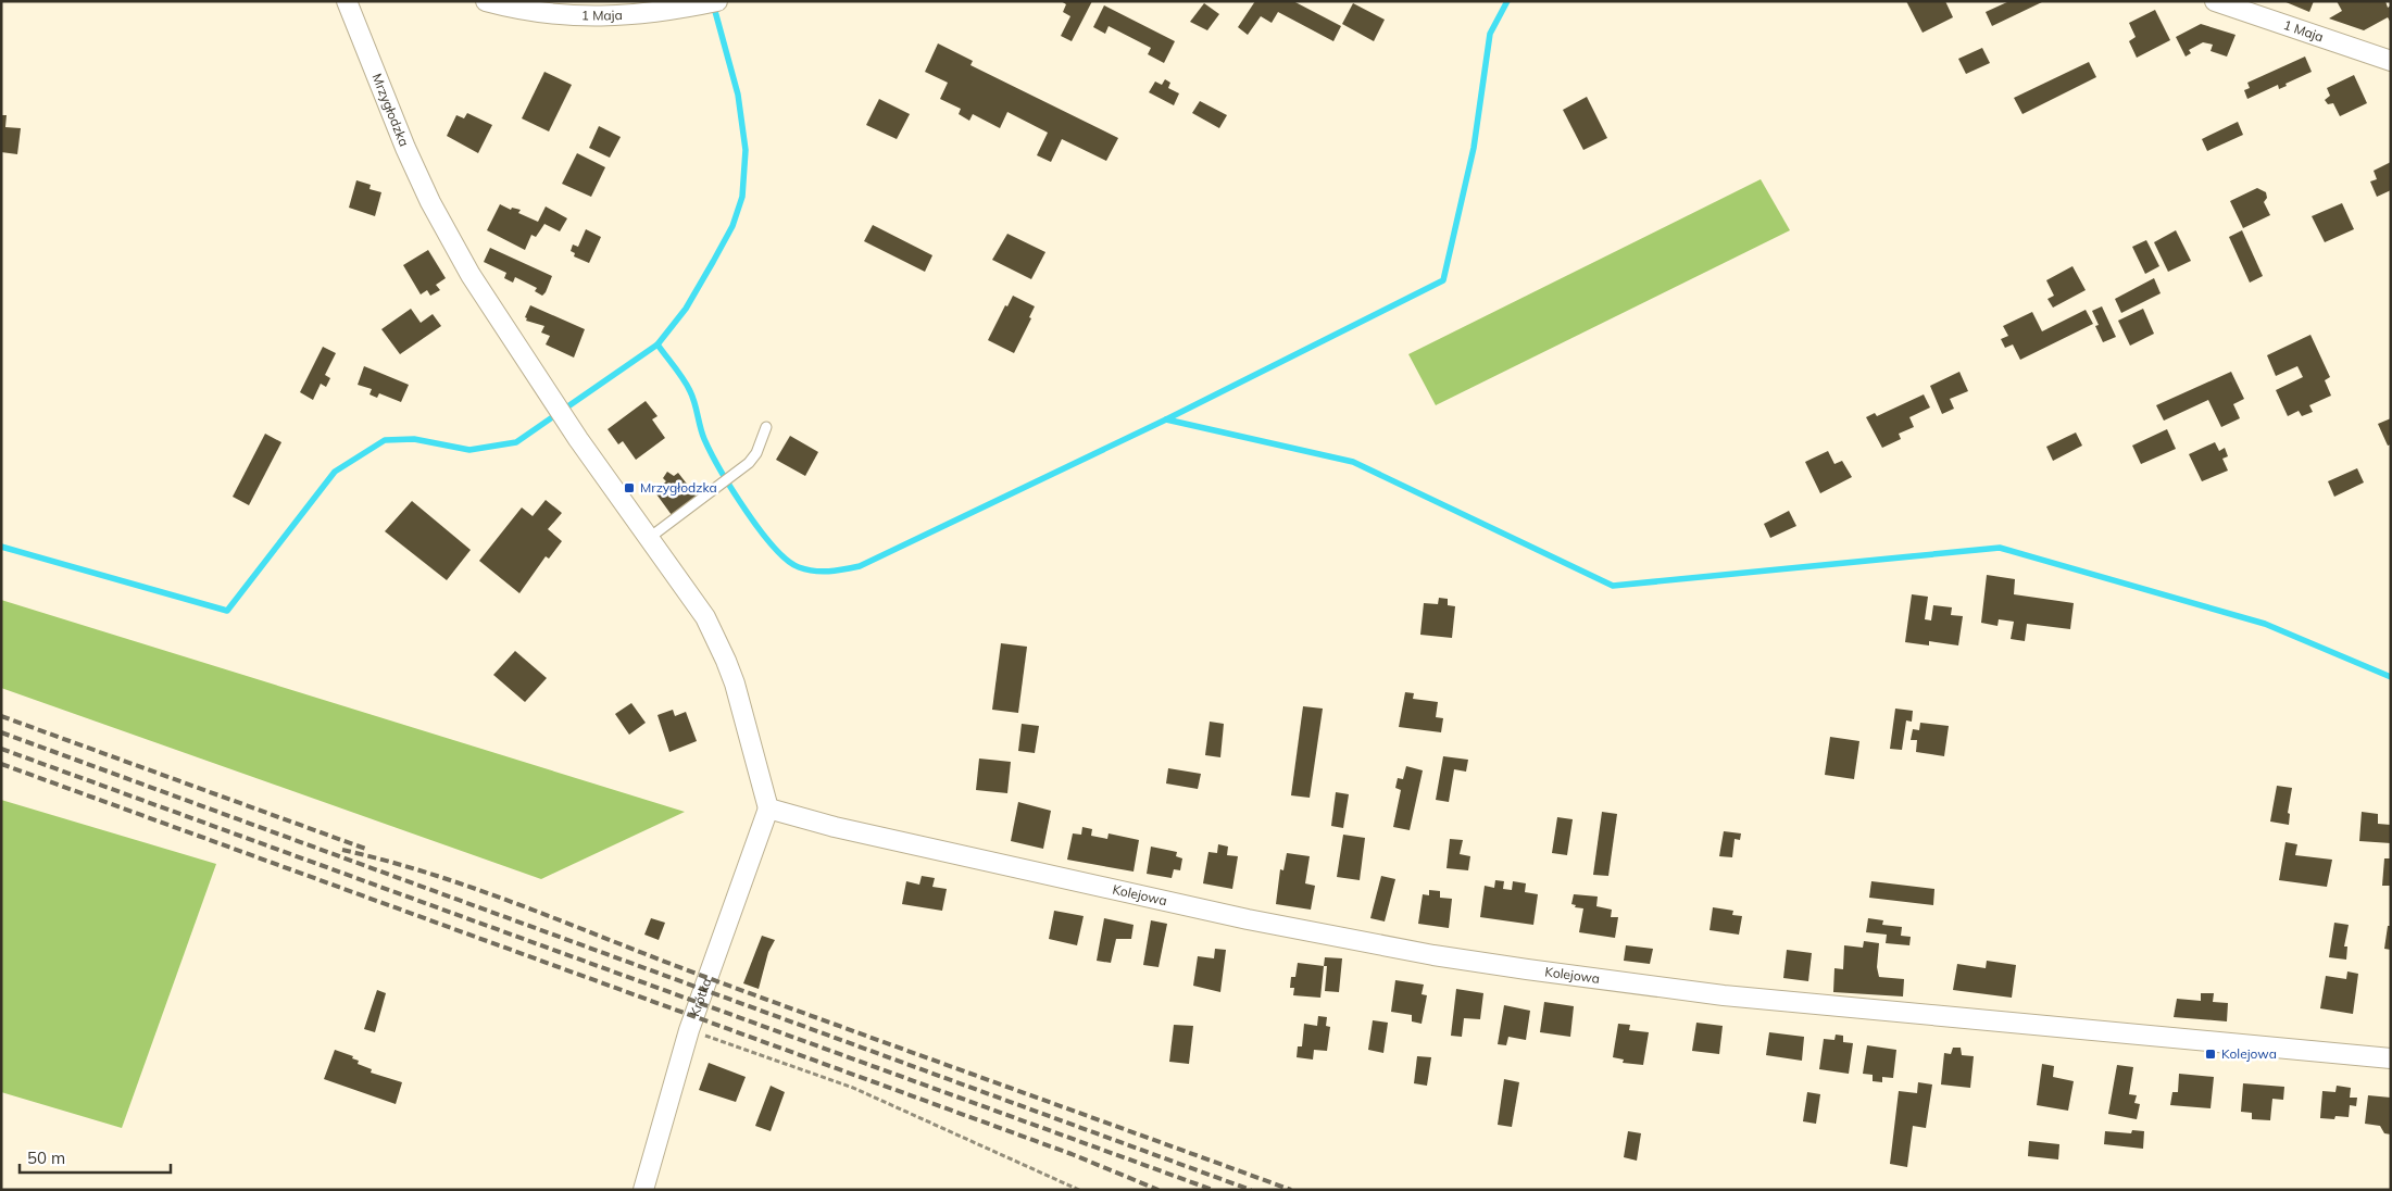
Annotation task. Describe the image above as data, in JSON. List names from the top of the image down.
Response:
{
  "streets": {
    "street": [
      "1 Maja",
      "Mrzygłodzka",
      "Kolejowa",
      "Krótka"
    ]
  },
  "crossings": [
    ["Mrzygłodzka", "Kolejowa"],
    ["Mrzygłodzka", "Krótka"],
    ["Kolejowa", "Krótka"]
  ],
  "places": {
    "transit": ["Mrzygłodzka", "Kolejowa"]
  },
  "scale_bar": "50 m"
}
